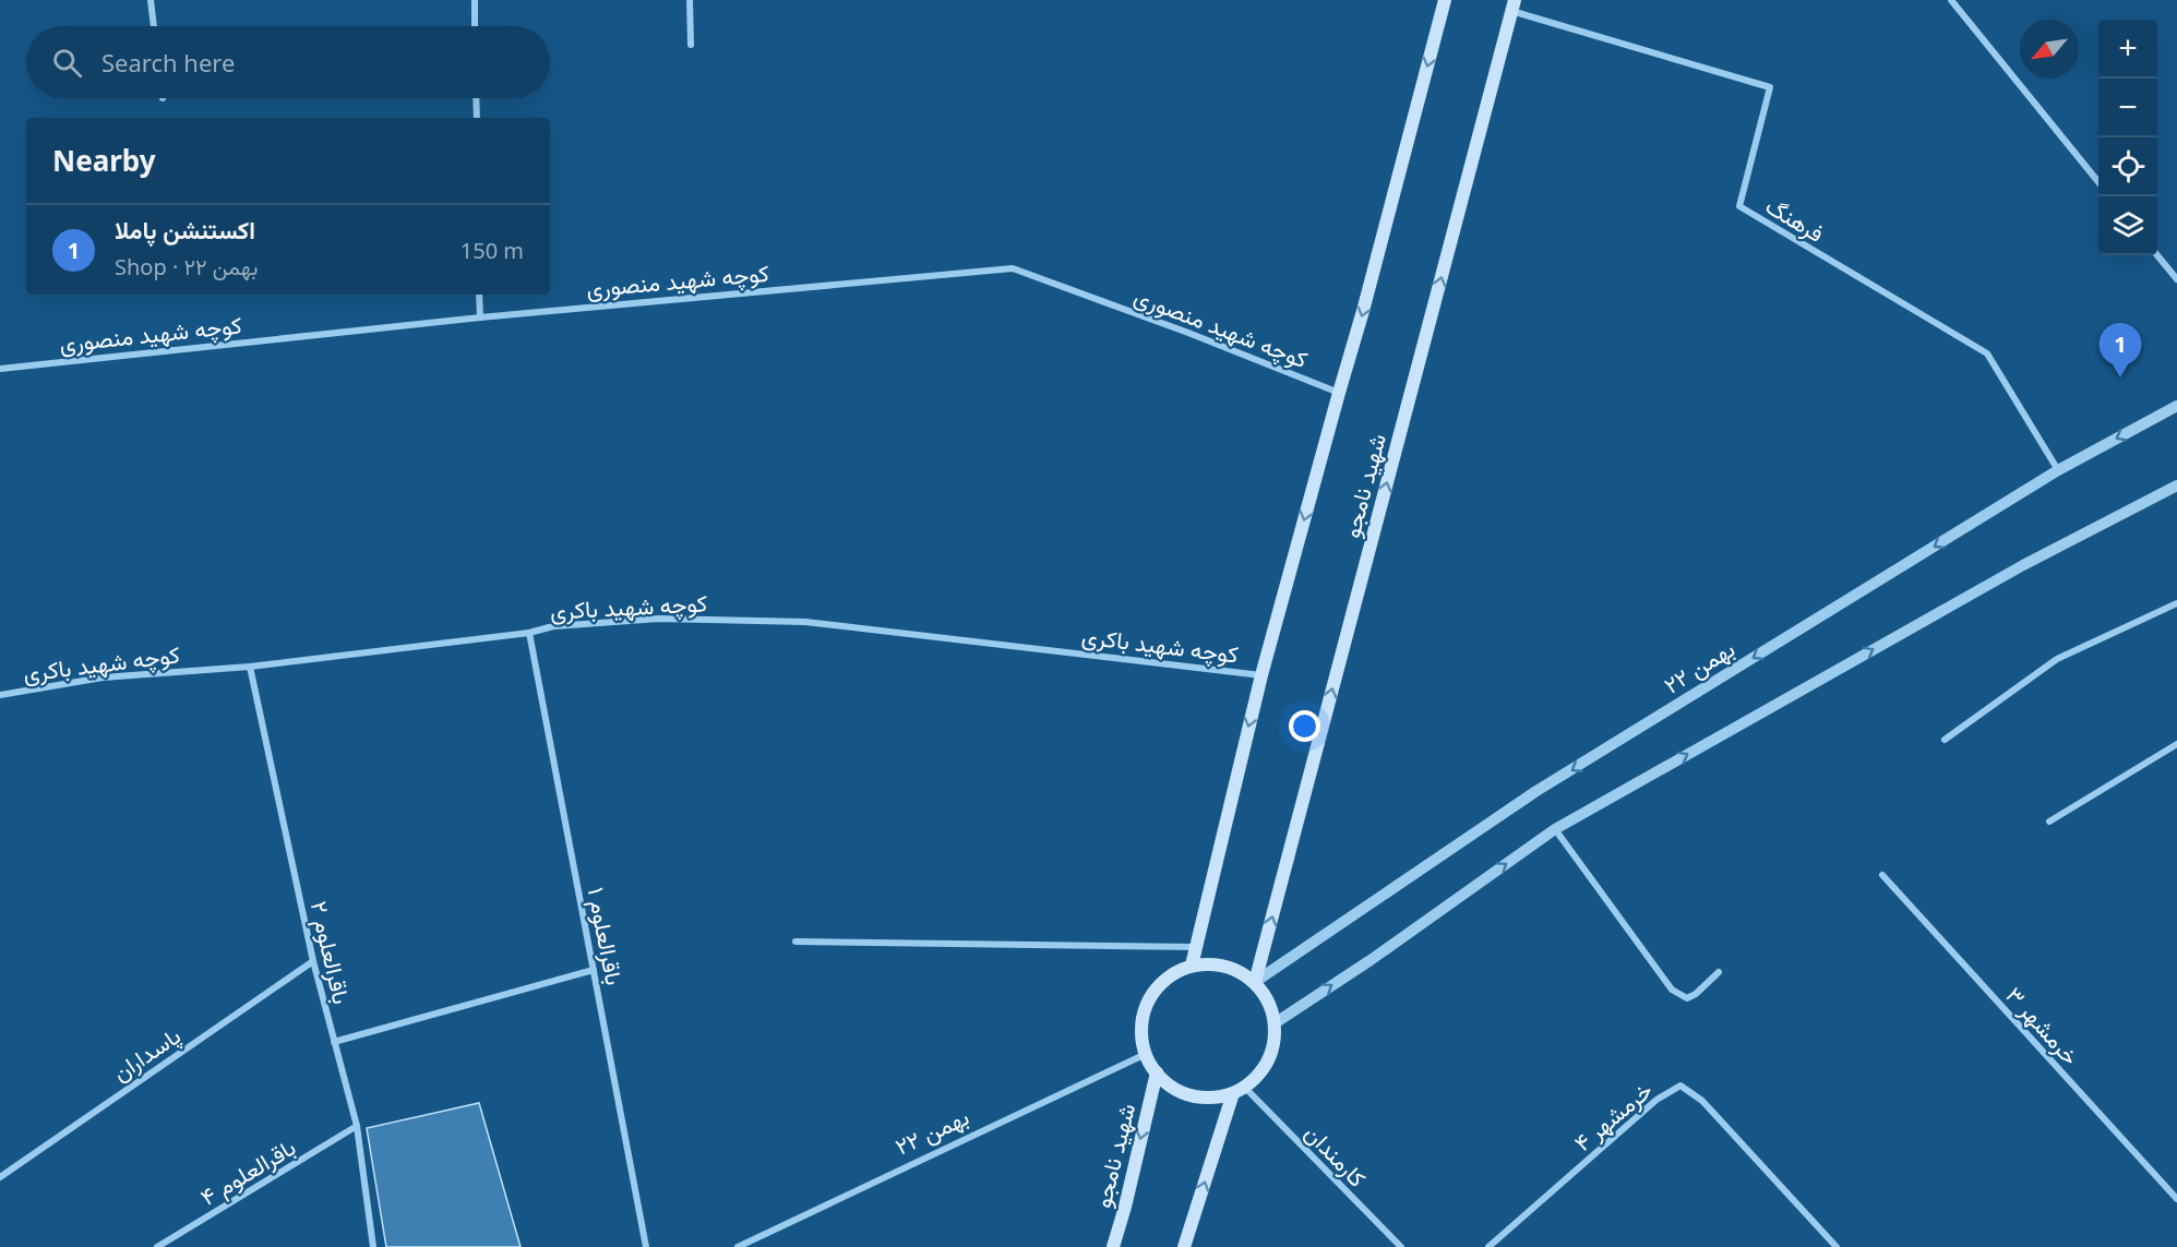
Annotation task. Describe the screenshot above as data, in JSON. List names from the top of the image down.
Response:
{
  "streets": {
    "main road": ["شهید نامجو"],
    "street": [
      "فرهنگ",
      "کوچه شهید منصوری",
      "کوچه شهید باکری",
      "۲۲ بهمن",
      "باقرالعلوم ۱",
      "باقرالعلوم ۲",
      "خرمشهر ۳",
      "پاسداران",
      "خرمشهر ۴",
      "کارمندان",
      "باقرالعلوم ۴"
    ]
  },
  "crossings": [
    ["فرهنگ", "شهید نامجو"],
    ["فرهنگ", "۲۲ بهمن"],
    ["شهید نامجو", "۲۲ بهمن"],
    ["شهید نامجو", "کارمندان"],
    ["کوچه شهید باکری", "باقرالعلوم ۱"],
    ["کوچه شهید باکری", "باقرالعلوم ۲"],
    ["۲۲ بهمن", "کارمندان"],
    ["باقرالعلوم ۲", "پاسداران"],
    ["باقرالعلوم ۲", "باقرالعلوم ۴"]
  ],
  "north": "bottom left",
  "page": {
    "map_buttons": ["+", "−"],
    "search": "Search here",
    "heading": "Nearby",
    "list": [
      {
        "mark": "1",
        "name": "اکستنشن پاملا",
        "note": "Shop · ۲۲ بهمن",
        "value": "150 m"
      }
    ],
    "pins": "1"
  }
}
